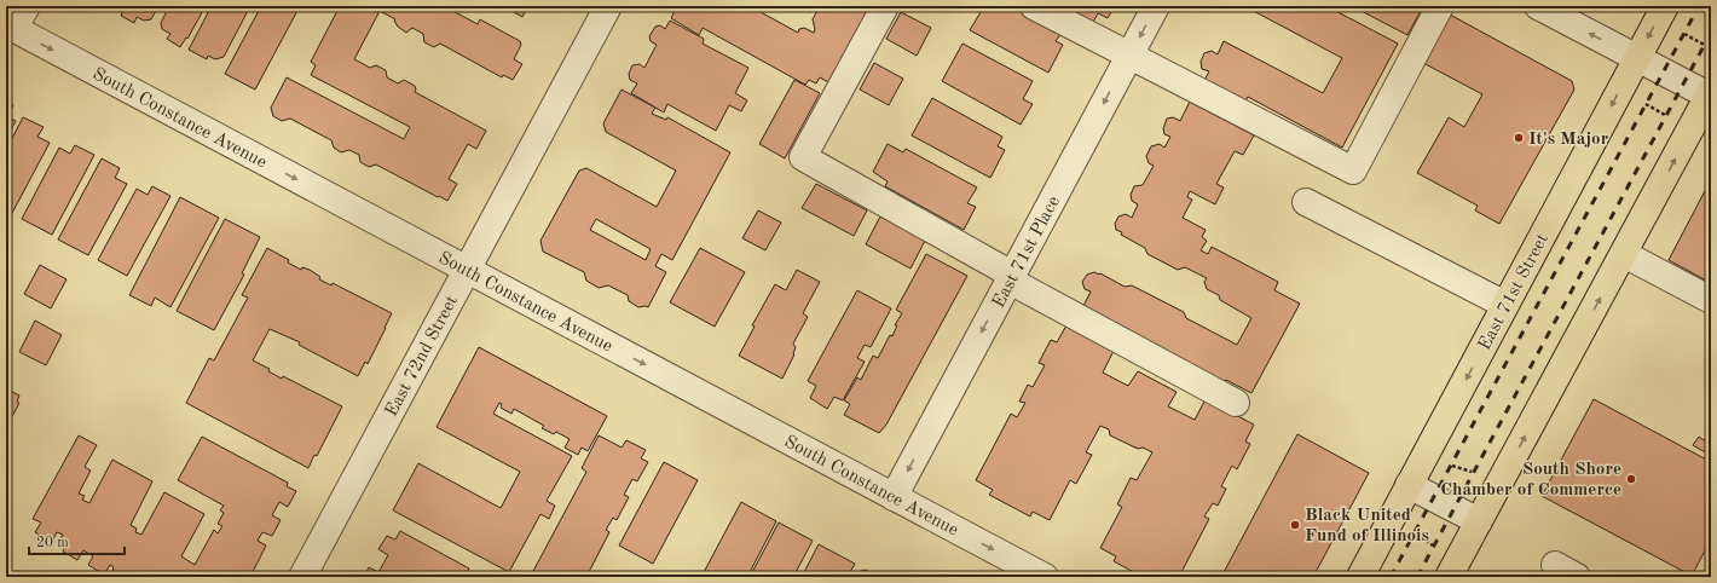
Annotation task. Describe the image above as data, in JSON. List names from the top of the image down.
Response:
{
  "streets": {
    "main road": ["East 71st Street"],
    "street": ["South Constance Avenue", "East 71st Place", "East 72nd Street"]
  },
  "crossings": [
    ["South Constance Avenue", "East 71st Place"],
    ["South Constance Avenue", "East 72nd Street"]
  ],
  "one_way": ["South Constance Avenue", "East 71st Place"],
  "places": ["It's Major", "South Shore Chamber of Commerce", "Black United Fund of Illinois"],
  "scale_bar": "20 m"
}
